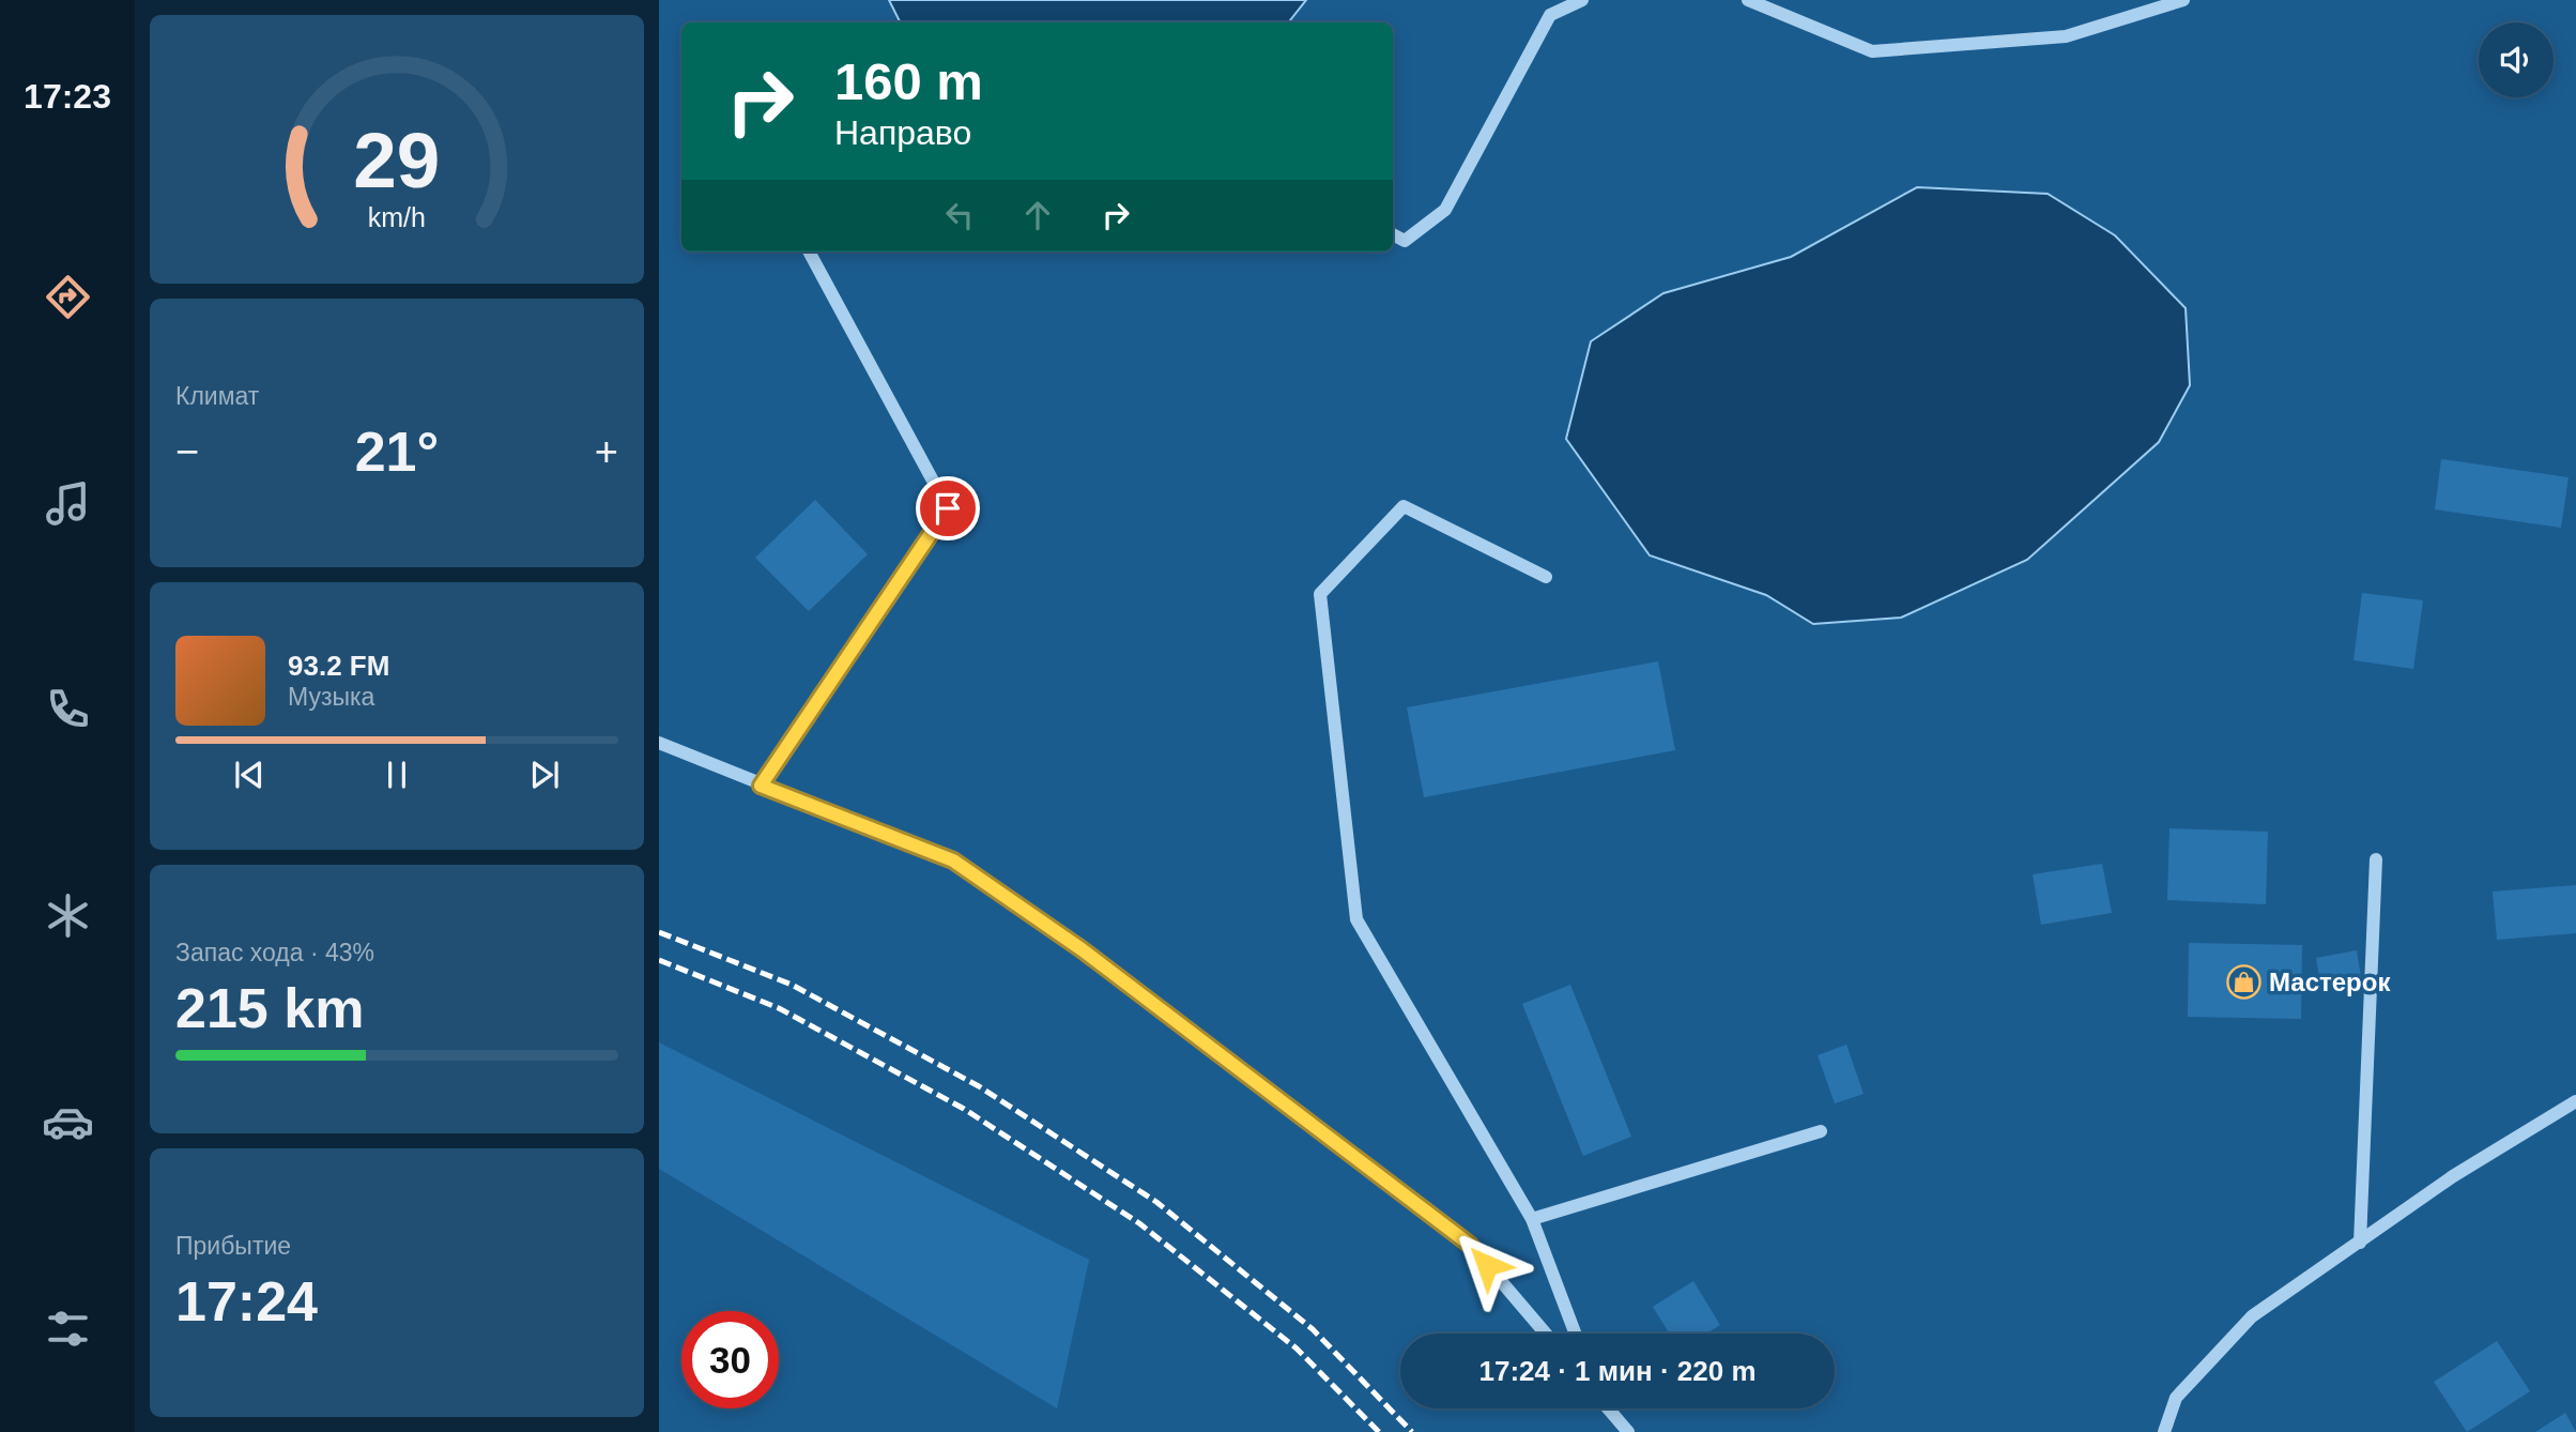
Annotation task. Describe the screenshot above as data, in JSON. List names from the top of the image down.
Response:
{
  "places": {
    "shop": ["Мастерок"]
  },
  "page": {
    "tabs": "17:23",
    "turn": ["160 m", "Направо"],
    "tile": [
      "Климат",
      ["Запас хода · 43%", "215 km"],
      ["Прибытие", "17:24"]
    ],
    "heat": ["−", "21°", "+"],
    "song": ["93.2 FM", "Музыка"],
    "limit": "30",
    "trip": "17:24 · 1 мин · 220 m",
    "gauge": ["29", "km/h"]
  }
}
